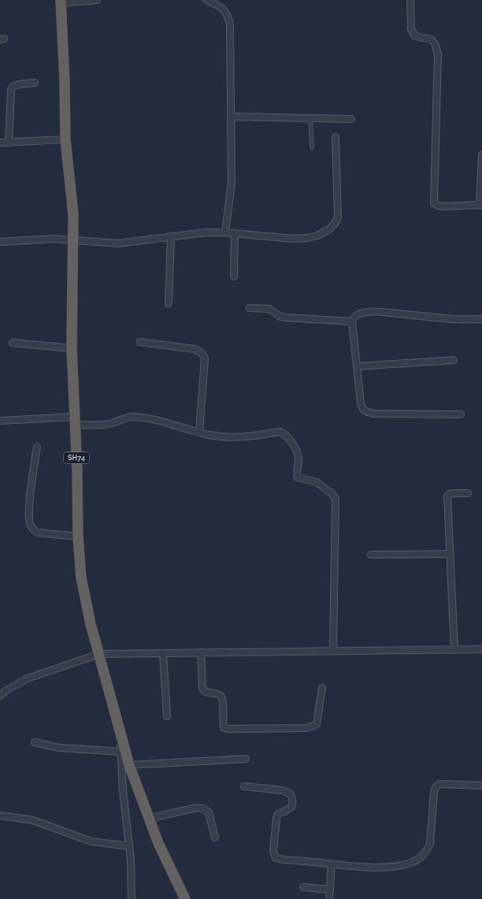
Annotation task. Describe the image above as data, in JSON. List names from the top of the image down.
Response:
{
  "streets": {
    "highway": ["SH74"]
  }
}
